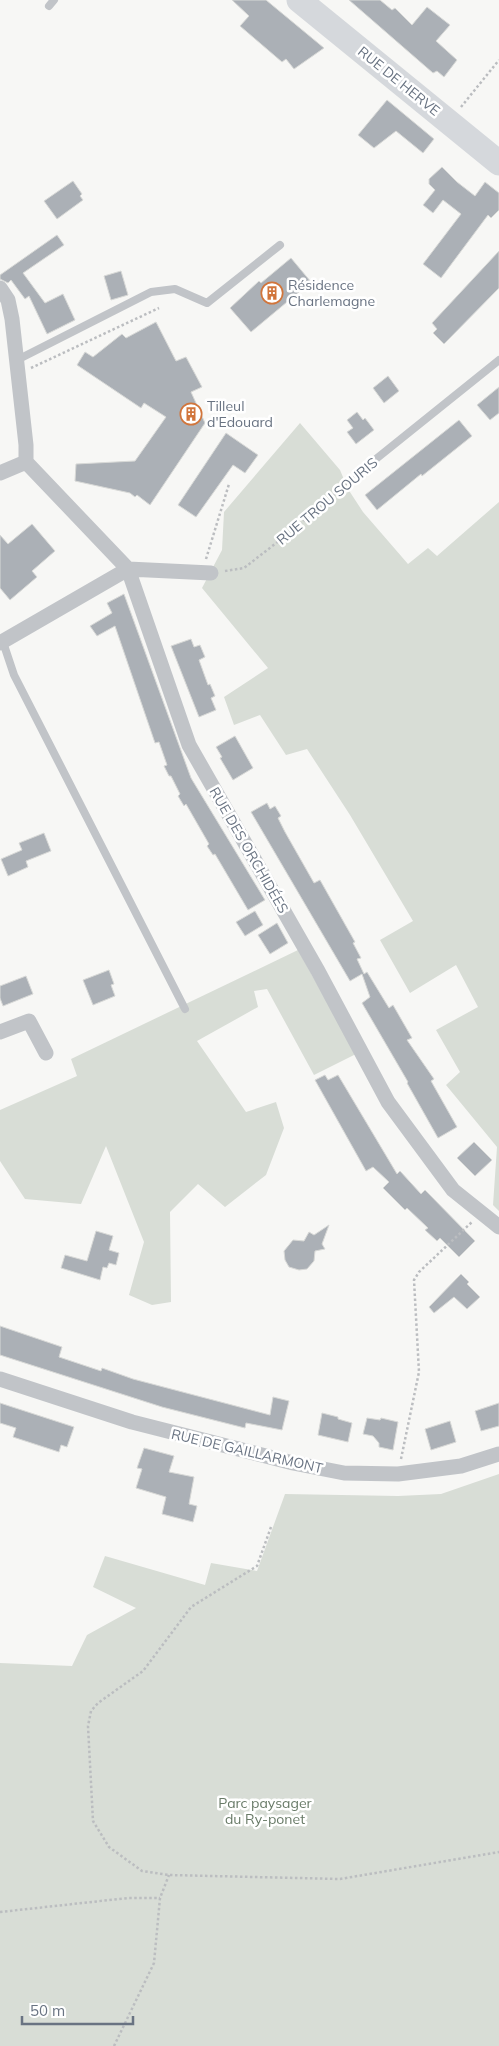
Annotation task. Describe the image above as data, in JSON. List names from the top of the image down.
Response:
{
  "streets": {
    "main road": ["RUE DE HERVE"],
    "street": ["RUE DES ORCHIDÉES", "RUE DE GAILLARMONT"],
    "lane": ["RUE TROU SOURIS"]
  },
  "parks": ["Parc paysager du Ry-ponet"],
  "places": {
    "building": ["Résidence Charlemagne", "Tilleul d'Edouard"]
  },
  "scale_bar": "50 m"
}
